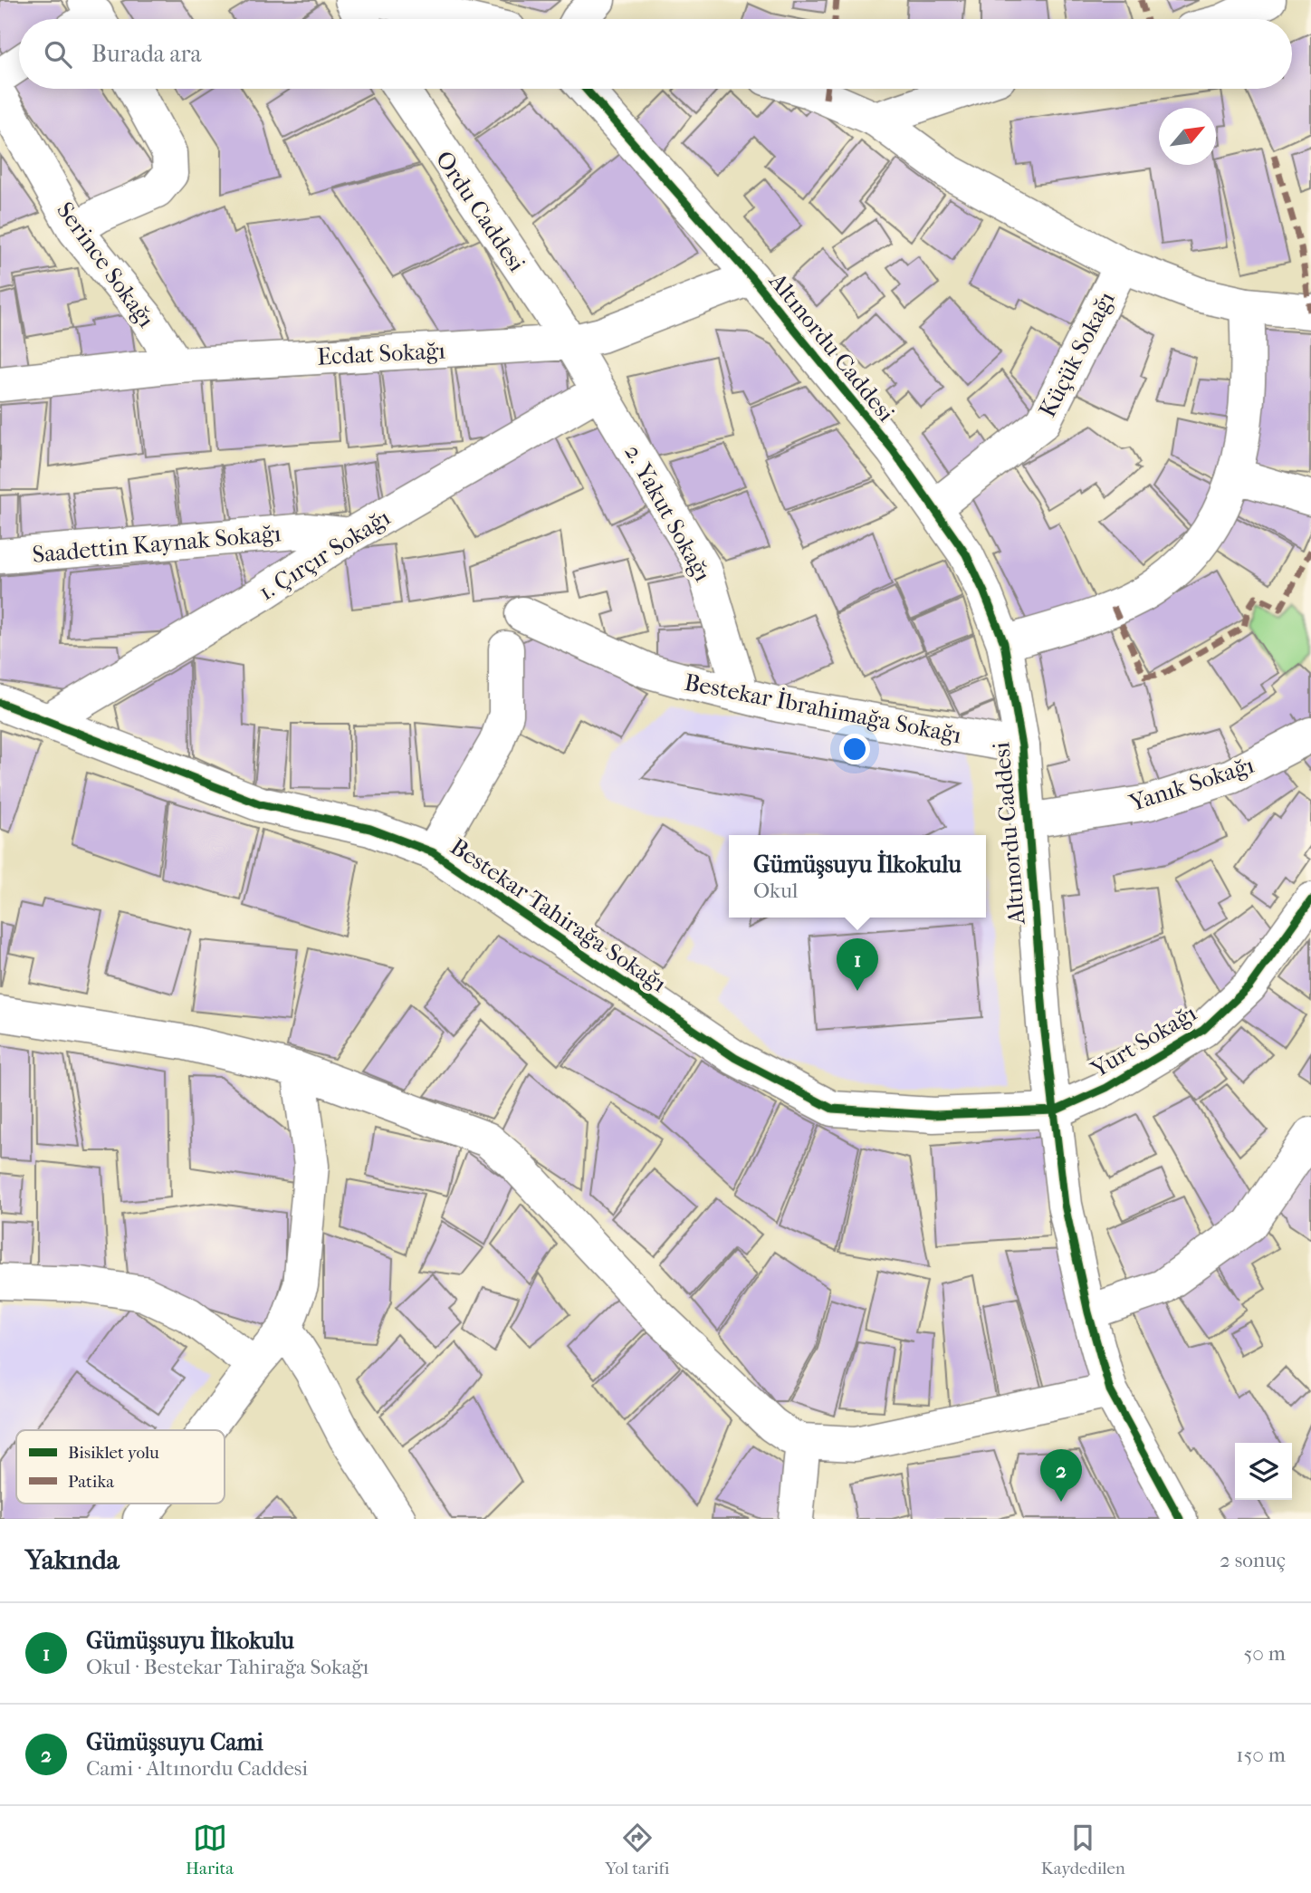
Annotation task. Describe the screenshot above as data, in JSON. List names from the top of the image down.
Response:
{
  "streets": {
    "street": [
      "Ordu Caddesi",
      "Serince Sokağı",
      "Altınordu Caddesi",
      "Ecdat Sokağı",
      "Küçük Sokağı",
      "2. Yakut Sokağı",
      "Saadettin Kaynak Sokağı",
      "1. Çırçır Sokağı",
      "Bestekar İbrahimağa Sokağı",
      "Yanık Sokağı",
      "Bestekar Tahirağa Sokağı",
      "Yurt Sokağı"
    ]
  },
  "crossings": [
    ["Ordu Caddesi", "Ecdat Sokağı"],
    ["Ordu Caddesi", "2. Yakut Sokağı"],
    ["Serince Sokağı", "Ecdat Sokağı"],
    ["Altınordu Caddesi", "Ecdat Sokağı"],
    ["Altınordu Caddesi", "Küçük Sokağı"],
    ["Altınordu Caddesi", "Bestekar İbrahimağa Sokağı"],
    ["Altınordu Caddesi", "Yanık Sokağı"],
    ["Altınordu Caddesi", "Bestekar Tahirağa Sokağı"],
    ["Altınordu Caddesi", "Yurt Sokağı"],
    ["Ecdat Sokağı", "2. Yakut Sokağı"],
    ["2. Yakut Sokağı", "1. Çırçır Sokağı"],
    ["2. Yakut Sokağı", "Bestekar İbrahimağa Sokağı"],
    ["Saadettin Kaynak Sokağı", "1. Çırçır Sokağı"],
    ["1. Çırçır Sokağı", "Bestekar Tahirağa Sokağı"],
    ["Bestekar Tahirağa Sokağı", "Yurt Sokağı"]
  ],
  "legend": ["Bisiklet yolu", "Patika"],
  "north": "top right",
  "page": {
    "search": "Burada ara",
    "popup": ["Gümüşsuyu İlkokulu", "Okul"],
    "pins": ["1", "2"],
    "heading": ["Yakında", "2 sonuç"],
    "list": [
      {
        "mark": "1",
        "name": "Gümüşsuyu İlkokulu",
        "note": "Okul · Bestekar Tahirağa Sokağı",
        "value": "50 m"
      },
      {
        "mark": "2",
        "name": "Gümüşsuyu Cami",
        "note": "Cami · Altınordu Caddesi",
        "value": "150 m"
      }
    ],
    "nav": ["Harita", "Yol tarifi", "Kaydedilen"]
  }
}
